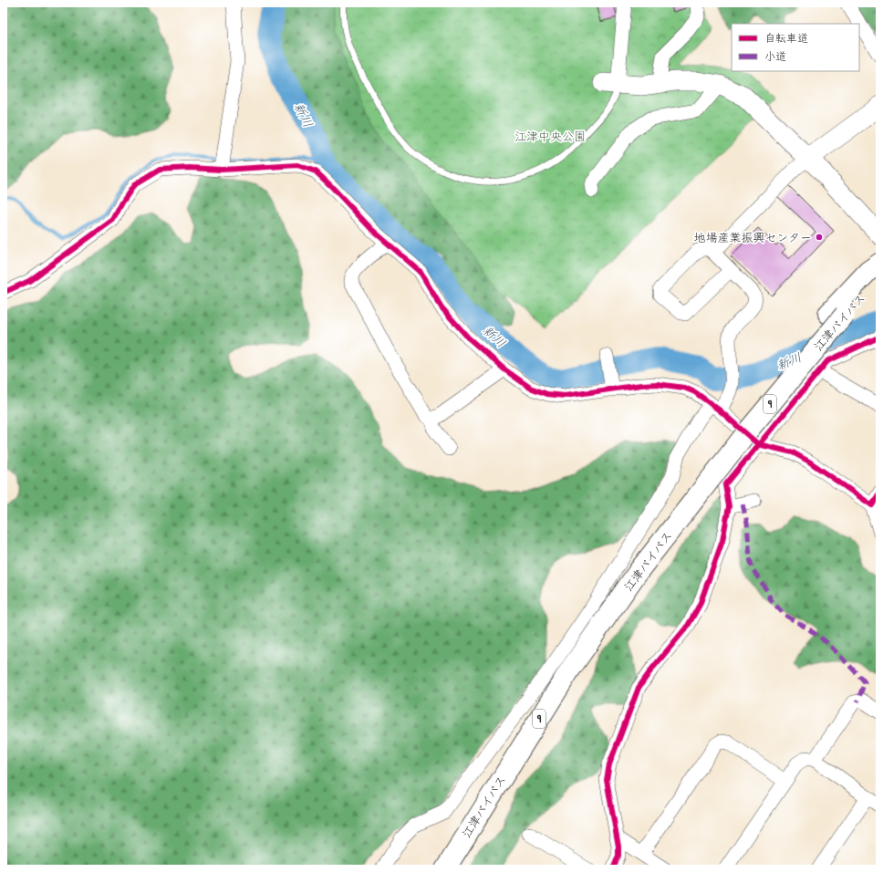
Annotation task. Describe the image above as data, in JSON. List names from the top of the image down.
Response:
{
  "streets": {
    "highway": ["江津バイパス", "9"]
  },
  "water": ["新川"],
  "parks": ["江津中央公園"],
  "places": ["地場産業振興センター"],
  "legend": ["自転車道", "小道"]
}
